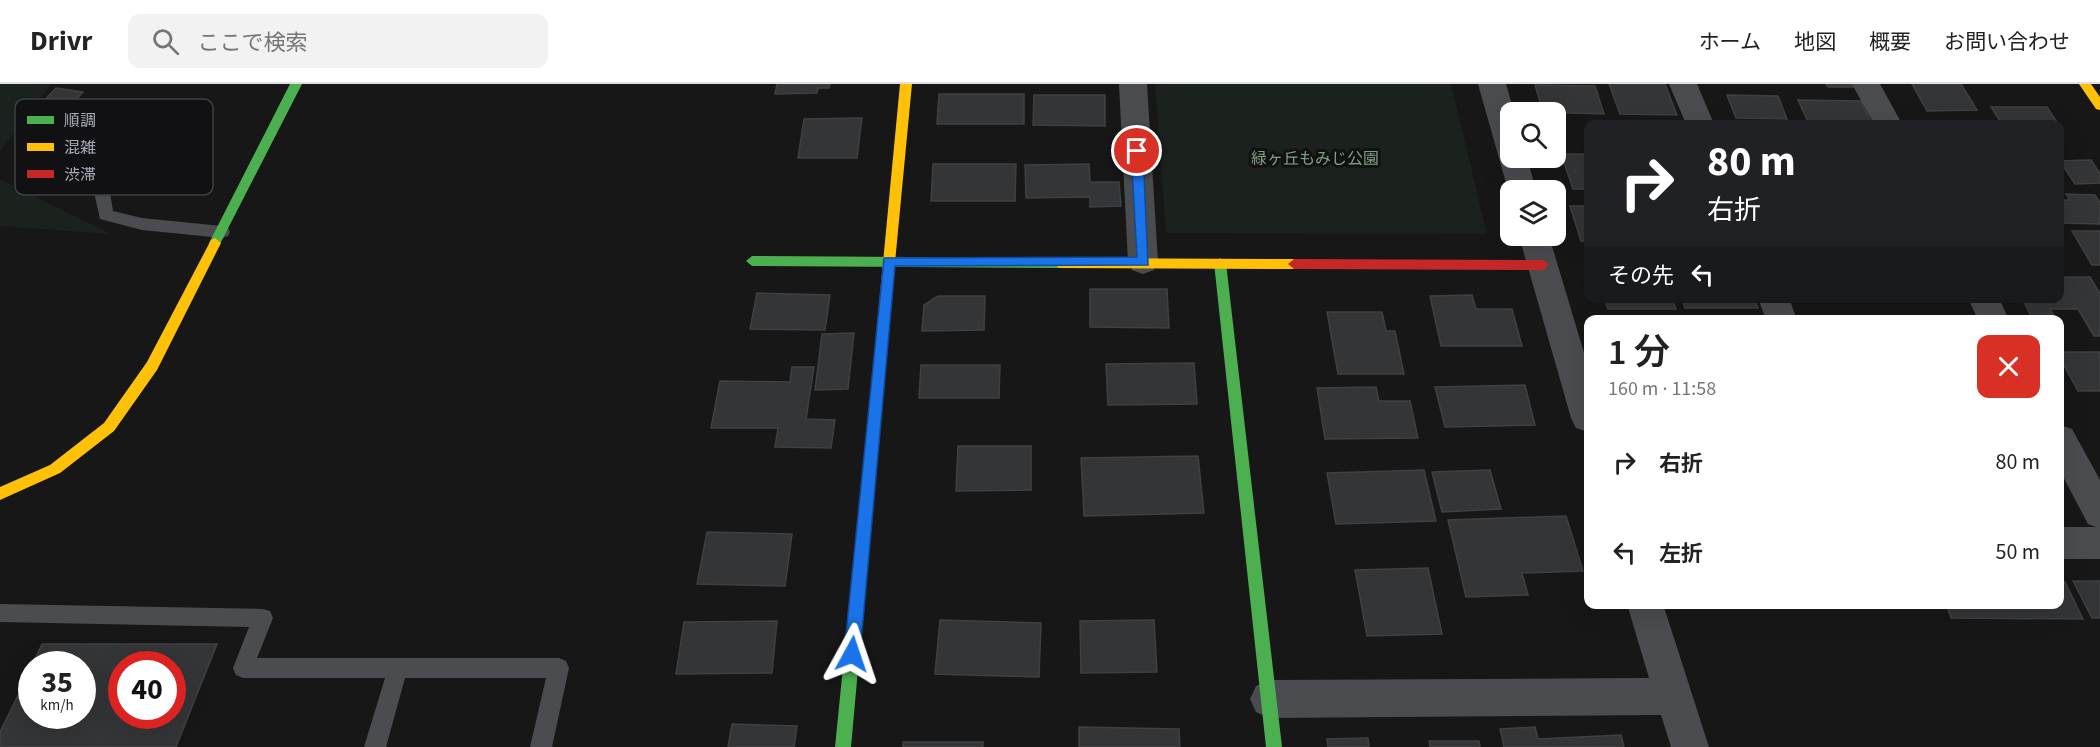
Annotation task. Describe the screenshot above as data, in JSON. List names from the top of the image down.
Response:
{
  "parks": ["緑ヶ丘もみじ公園"],
  "legend": ["順調", "混雑", "渋滞"],
  "page": {
    "header": "Drivr",
    "search": "ここで検索",
    "nav": [
      "ホーム",
      "地図",
      "概要",
      "お問い合わせ"
    ],
    "turn": ["80 m", "右折"],
    "then": "その先",
    "heading": ["1 分", "160 m · 11:58"],
    "list": [
      {
        "name": "右折",
        "value": "80 m"
      },
      {
        "name": "左折",
        "value": "50 m"
      }
    ],
    "speed": "35 km/h",
    "limit": "40"
  }
}
